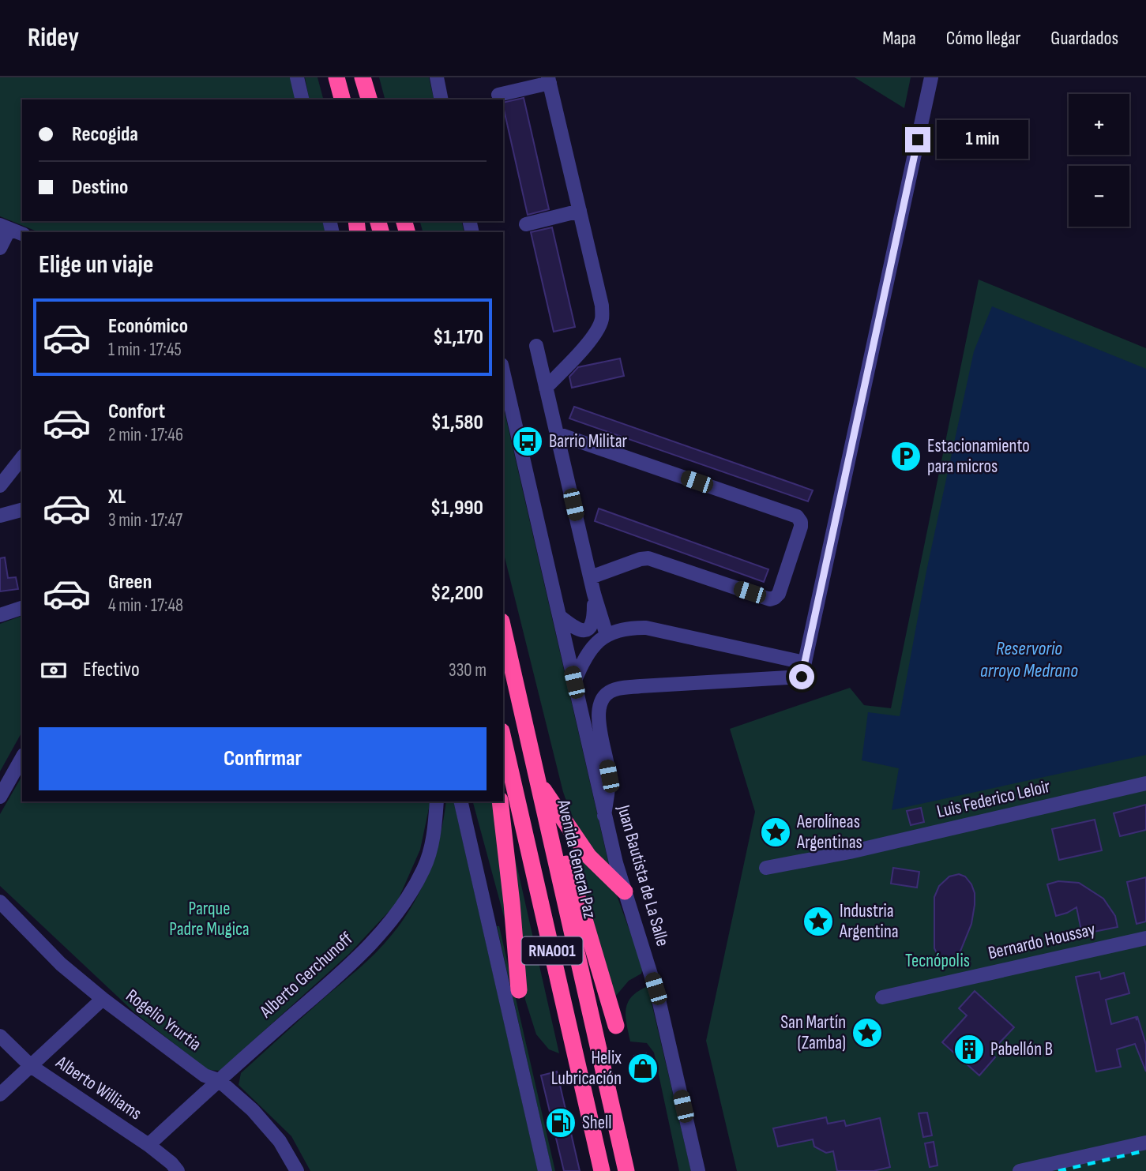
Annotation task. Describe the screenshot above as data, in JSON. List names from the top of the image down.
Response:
{
  "streets": {
    "highway": ["Avenida General Paz", "RNA001"],
    "street": [
      "Luis Federico Leloir",
      "Juan Bautista de La Salle",
      "Bernardo Houssay",
      "Alberto Gerchunoff",
      "Rogelio Yrurtia",
      "Alberto Williams"
    ]
  },
  "crossings": [
    ["Alberto Gerchunoff", "Rogelio Yrurtia"],
    ["Alberto Gerchunoff", "Alberto Williams"]
  ],
  "water": ["Reservorio arroyo Medrano"],
  "parks": ["Parque Padre Mugica", "Tecnópolis"],
  "places": {
    "bus stop": ["Barrio Militar"],
    "parking": ["Estacionamiento para micros"],
    "place": ["Aerolíneas Argentinas", "Industria Argentina", "San Martín (Zamba)"],
    "building": ["Pabellón B"],
    "shop": ["Helix Lubricación"],
    "fuel station": ["Shell"]
  },
  "page": {
    "header": "Ridey",
    "nav": ["Mapa", "Cómo llegar", "Guardados"],
    "map_buttons": ["+", "−"],
    "banner": ["Recogida", "Destino"],
    "bubble": "1 min",
    "heading": "Elige un viaje",
    "list": [
      {
        "name": "Económico",
        "note": "1 min · 17:45",
        "value": "$1,170"
      },
      {
        "name": "Confort",
        "note": "2 min · 17:46",
        "value": "$1,580"
      },
      {
        "name": "XL",
        "note": "3 min · 17:47",
        "value": "$1,990"
      },
      {
        "name": "Green",
        "note": "4 min · 17:48",
        "value": "$2,200"
      }
    ],
    "pay": ["Efectivo", "330 m"],
    "buttons": "Confirmar"
  }
}
